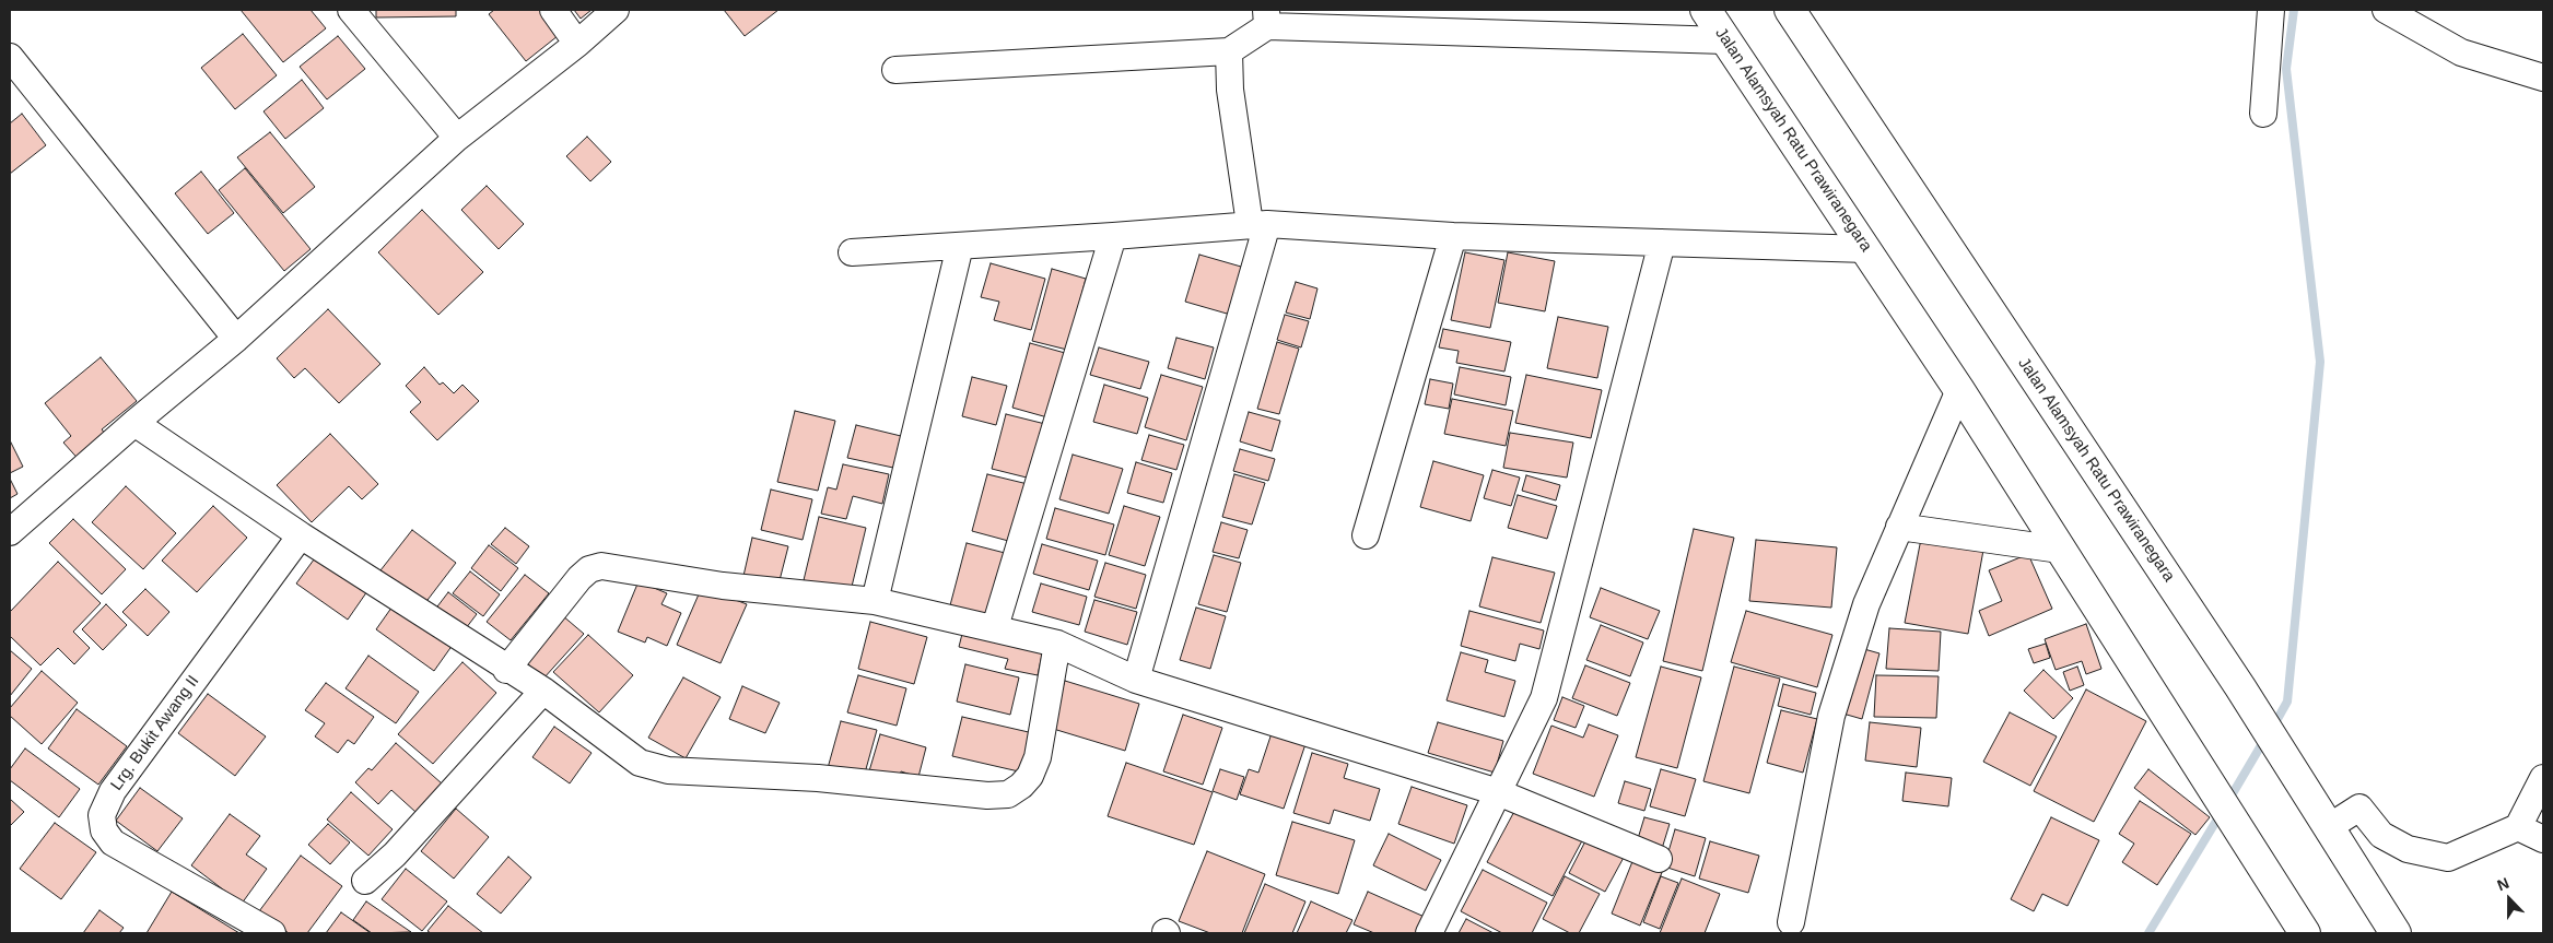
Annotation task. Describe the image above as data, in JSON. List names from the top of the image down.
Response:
{
  "streets": {
    "highway": ["Jalan Alamsyah Ratu Prawiranegara"],
    "street": ["Lrg. Bukit Awang II"]
  },
  "north": "top"
}
